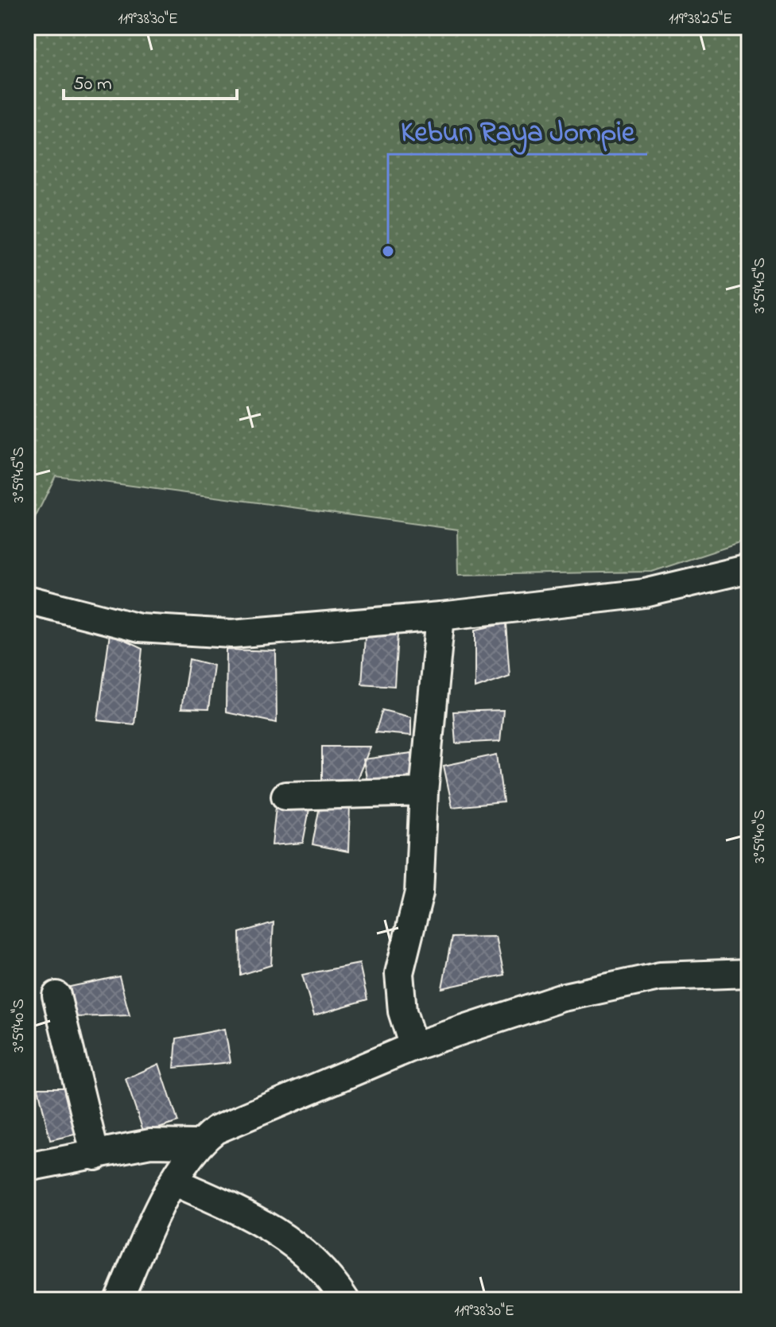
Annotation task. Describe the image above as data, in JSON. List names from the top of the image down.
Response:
{
  "places": ["Kebun Raya Jompie"],
  "scale_bar": "50 m",
  "coordinates": [
    "119°38'30\"E",
    "119°38'25\"E",
    "3°59'45\"S",
    "3°59'40\"S"
  ]
}
